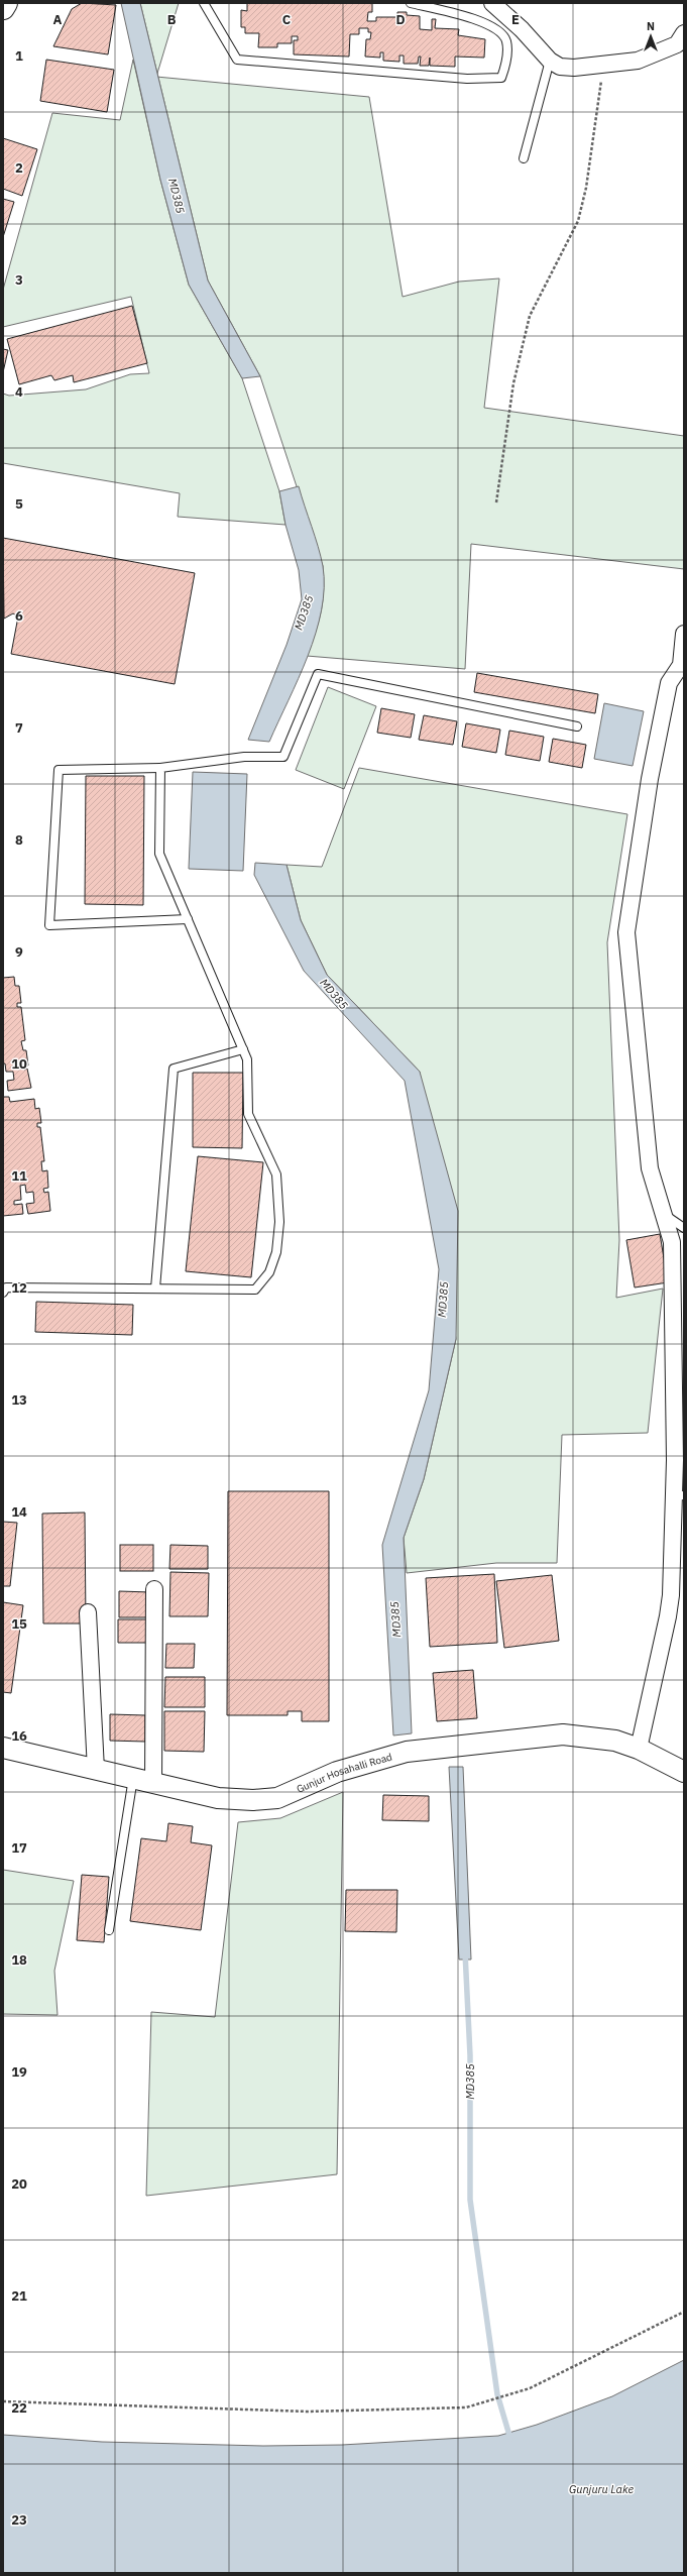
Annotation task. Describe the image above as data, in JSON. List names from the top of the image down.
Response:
{
  "streets": {
    "street": ["Gunjur Hosahalli Road"]
  },
  "water": ["MD385", "Gunjuru Lake"],
  "north": "top",
  "grid": {
    "columns": [
      "A",
      "B",
      "C",
      "D",
      "E"
    ],
    "rows": [
      "1",
      "2",
      "3",
      "4",
      "5",
      "6",
      "7",
      "8",
      "9",
      "10",
      "11",
      "12",
      "13",
      "14",
      "15",
      "16",
      "17",
      "18",
      "19",
      "20",
      "21",
      "22",
      "23"
    ]
  }
}
